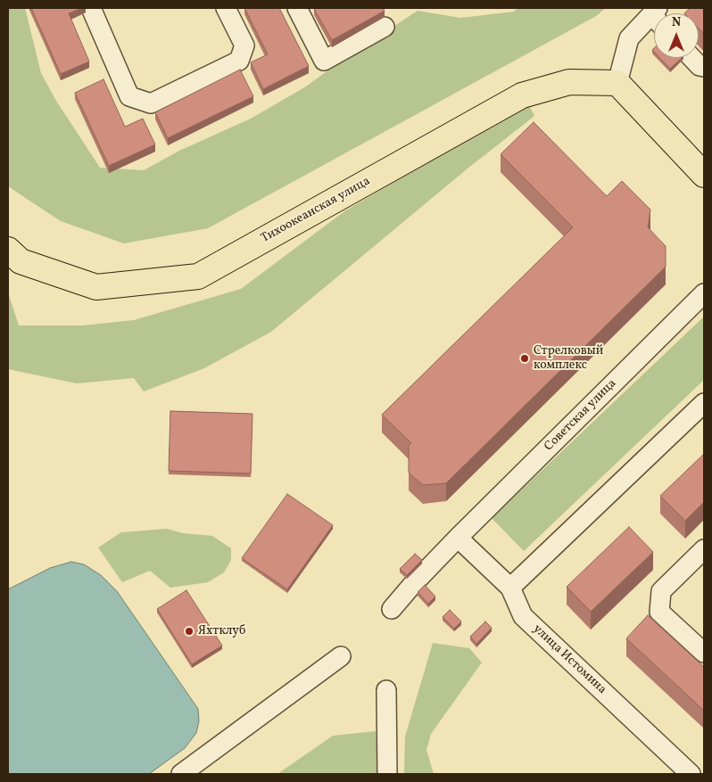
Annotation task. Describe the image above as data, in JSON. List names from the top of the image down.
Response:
{
  "streets": {
    "main road": ["Тихоокеанская улица"],
    "street": ["Советская улица", "улица Истомина"]
  },
  "crossings": [
    ["Советская улица", "улица Истомина"]
  ],
  "places": ["Стрелковый комплекс", "Яхтклуб"],
  "north": "top"
}
